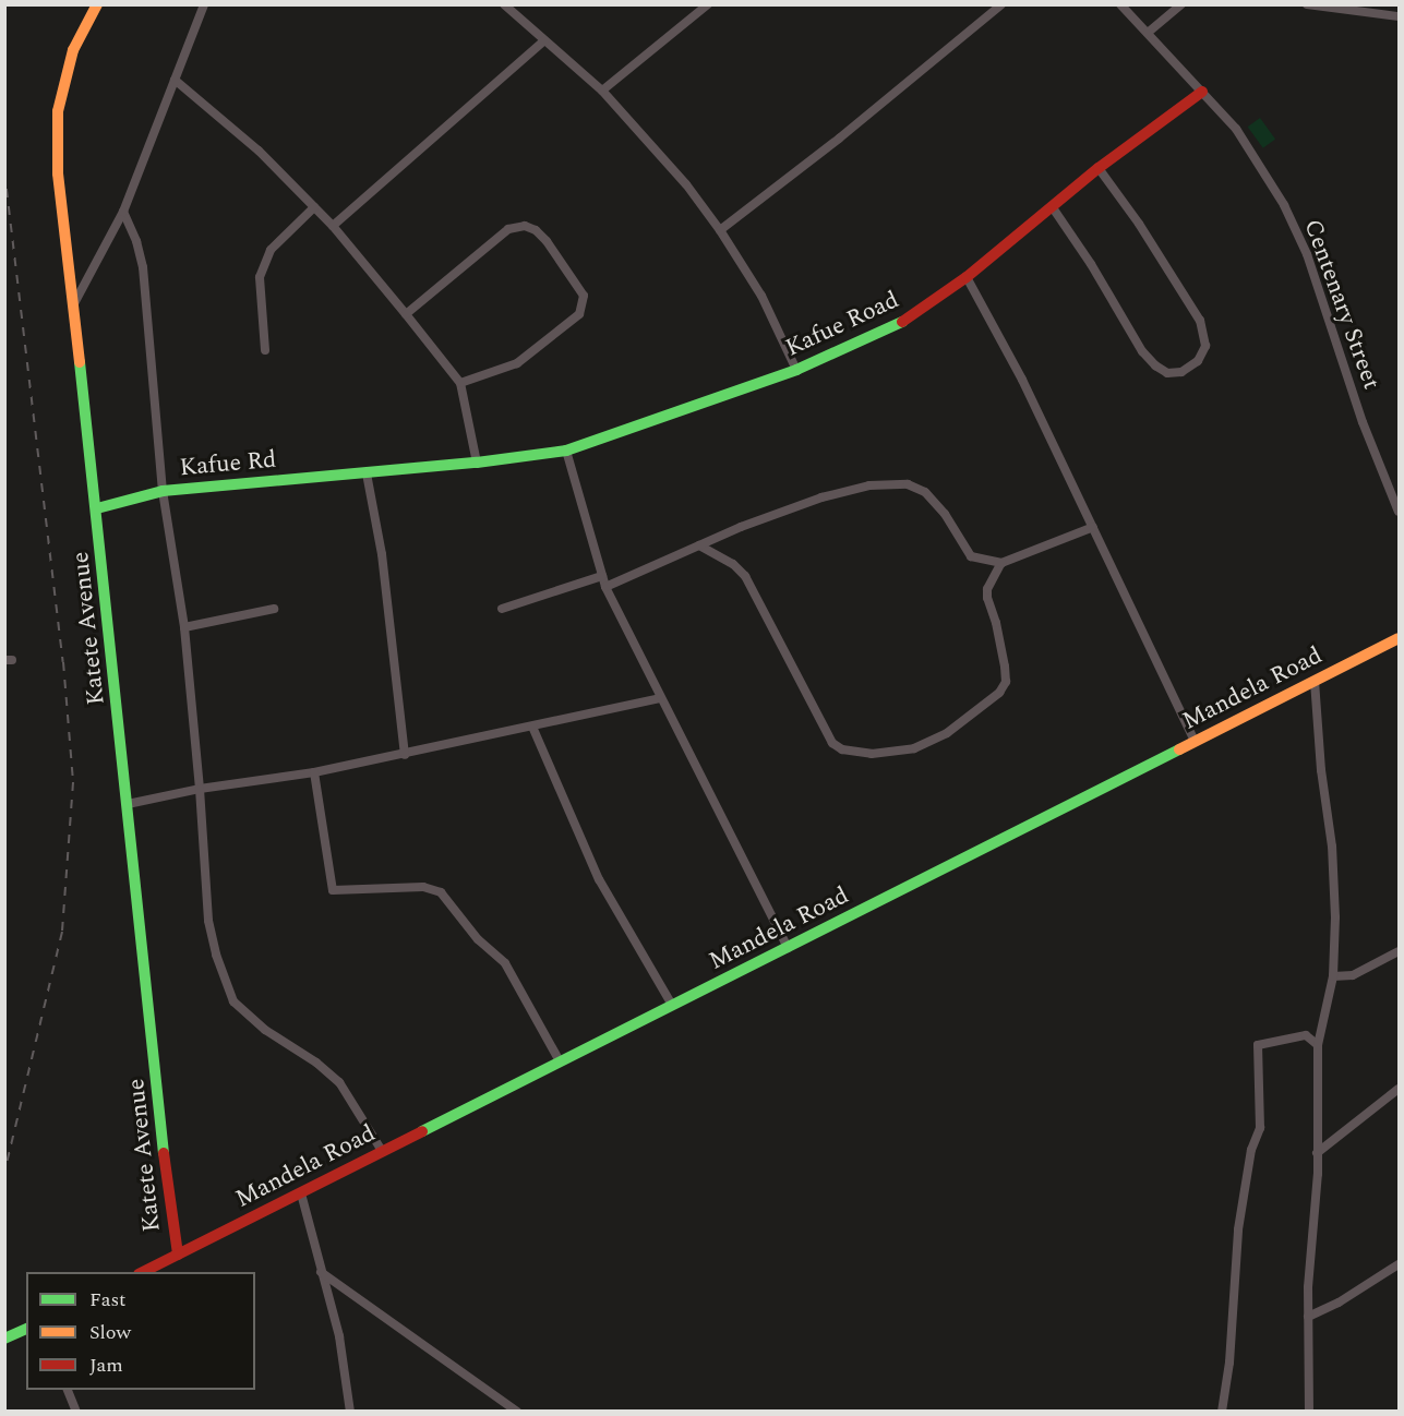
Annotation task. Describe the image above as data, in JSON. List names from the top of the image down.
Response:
{
  "streets": {
    "street": [
      "Centenary Street",
      "Kafue Road",
      "Kafue Rd",
      "Katete Avenue",
      "Mandela Road"
    ]
  },
  "crossings": [
    ["Centenary Street", "Kafue Road"],
    ["Kafue Road", "Kafue Rd"],
    ["Kafue Rd", "Katete Avenue"],
    ["Katete Avenue", "Mandela Road"]
  ],
  "legend": ["Fast", "Slow", "Jam"]
}
